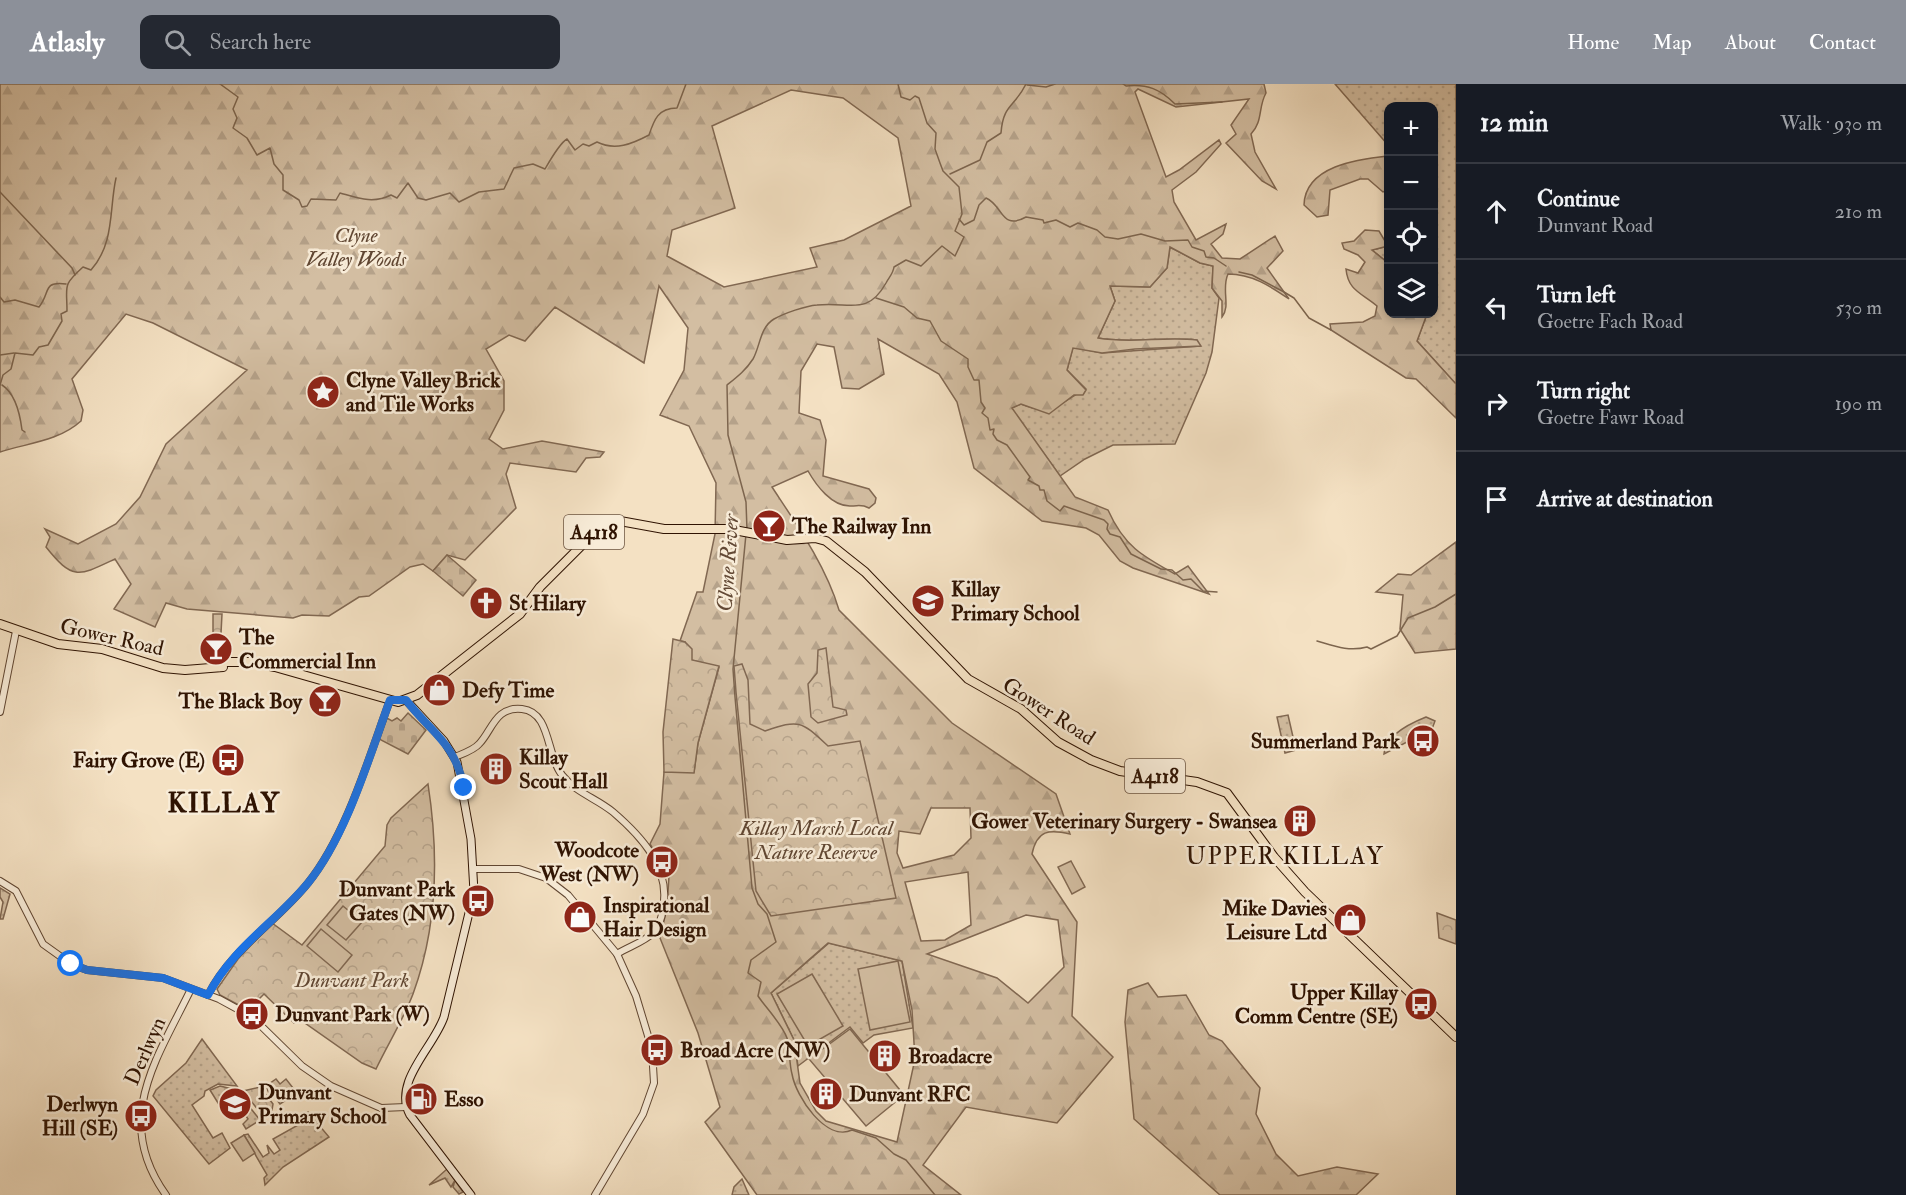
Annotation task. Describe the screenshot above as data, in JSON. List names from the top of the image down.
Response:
{
  "streets": {
    "main road": ["A4118", "Gower Road"],
    "street": ["Derlwyn"]
  },
  "districts": ["KILLAY", "UPPER KILLAY"],
  "water": ["Clyne River"],
  "parks": ["Clyne Valley Woods", "Killay Marsh Local Nature Reserve", "Dunvant Park"],
  "places": {
    "place": ["Clyne Valley Brick and Tile Works"],
    "bar": ["The Railway Inn", "The Commercial Inn", "The Black Boy"],
    "school or university": ["Killay Primary School", "Dunvant Primary School"],
    "church": ["St Hilary"],
    "shop": ["Defy Time", "Inspirational Hair Design", "Mike Davies Leisure Ltd"],
    "bus stop": [
      "Summerland Park",
      "Fairy Grove (E)",
      "Woodcote West (NW)",
      "Dunvant Park Gates (NW)",
      "Upper Killay Comm Centre (SE)",
      "Dunvant Park (W)",
      "Broad Acre (NW)",
      "Derlwyn Hill (SE)"
    ],
    "building": [
      "Killay Scout Hall",
      "Gower Veterinary Surgery - Swansea",
      "Broadacre",
      "Dunvant RFC"
    ],
    "fuel station": ["Esso"]
  },
  "page": {
    "header": "Atlasly",
    "search": "Search here",
    "nav": [
      "Home",
      "Map",
      "About",
      "Contact"
    ],
    "heading": ["12 min", "Walk · 930 m"],
    "map_buttons": ["+", "−"],
    "list": [
      ["Continue", "Dunvant Road", "210 m"],
      ["Turn left", "Goetre Fach Road", "530 m"],
      ["Turn right", "Goetre Fawr Road", "190 m"],
      "Arrive at destination"
    ]
  }
}
